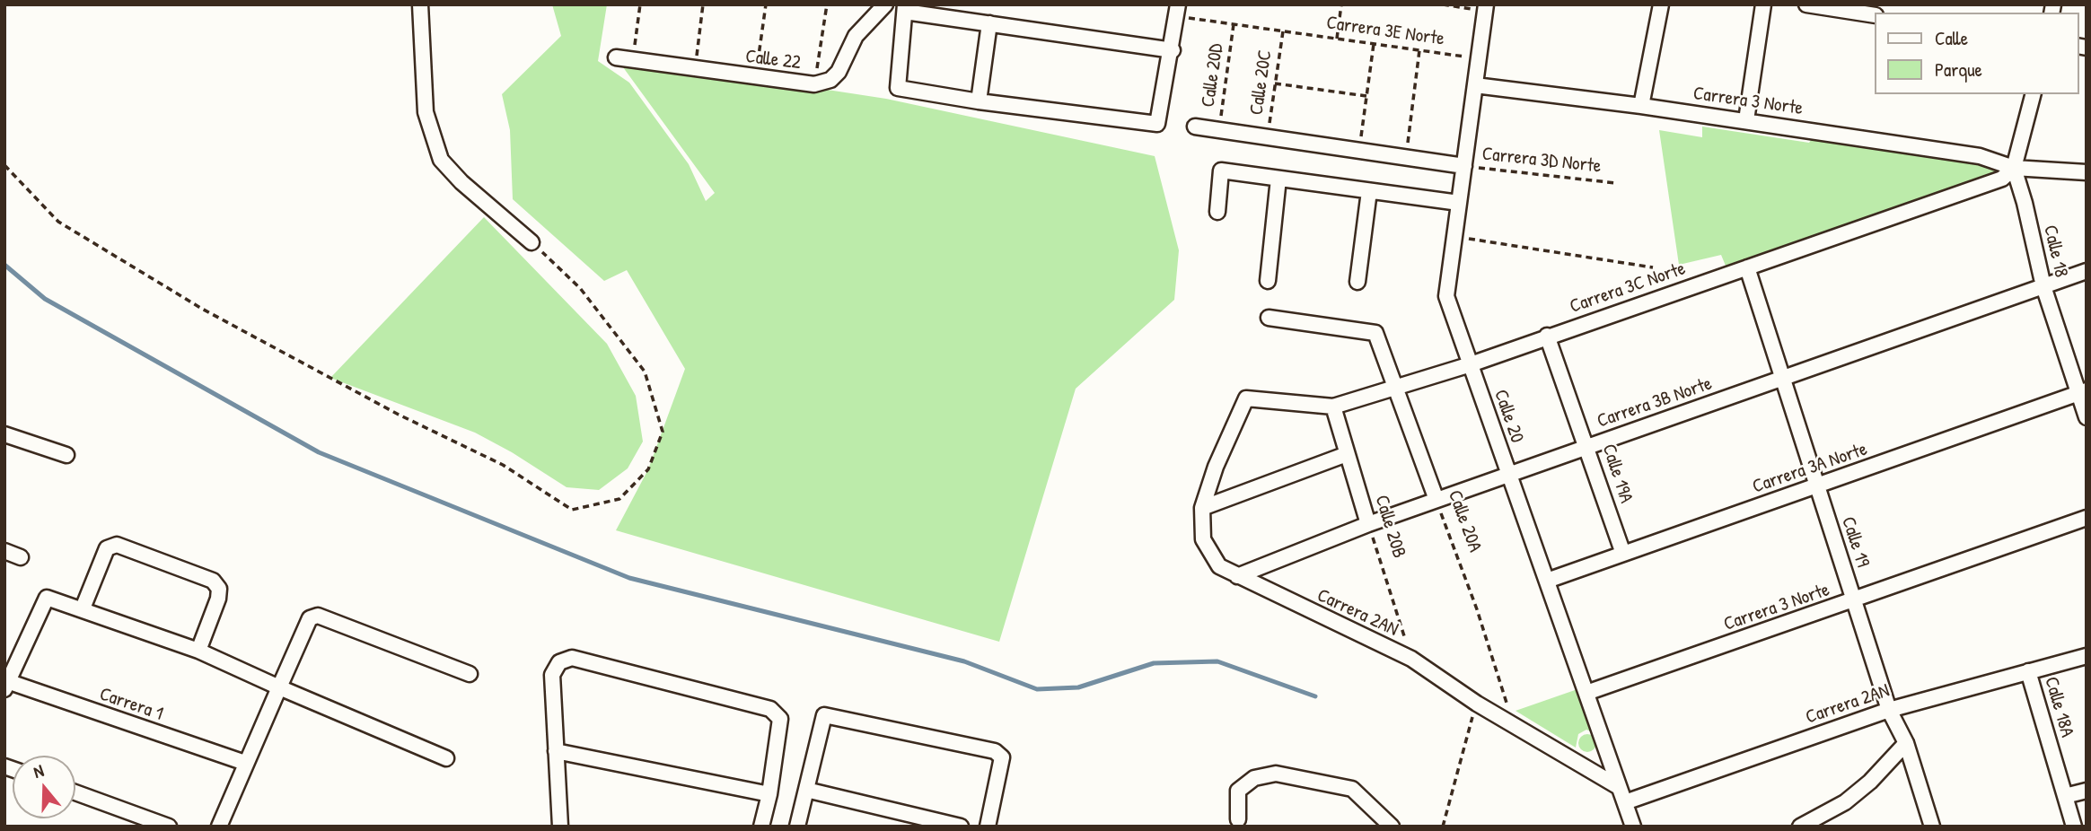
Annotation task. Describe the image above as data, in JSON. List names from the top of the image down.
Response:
{
  "streets": {
    "street": [
      "Calle 22",
      "Carrera 3 Norte",
      "Calle 18",
      "Carrera 3C Norte",
      "Carrera 3B Norte",
      "Calle 20",
      "Carrera 3A Norte",
      "Calle 19A",
      "Calle 20A",
      "Calle 20B",
      "Calle 19",
      "Carrera 2AN",
      "Carrera 1",
      "Calle 18A"
    ],
    "path": [
      "Carrera 3E Norte",
      "Calle 20D",
      "Calle 20C",
      "Carrera 3D Norte"
    ]
  },
  "crossings": [
    ["Carrera 3E Norte", "Calle 20D"],
    ["Carrera 3E Norte", "Calle 20C"],
    ["Carrera 3E Norte", "Calle 20"],
    ["Carrera 3 Norte", "Calle 18"],
    ["Carrera 3 Norte", "Carrera 3C Norte"],
    ["Carrera 3 Norte", "Calle 20"],
    ["Carrera 3 Norte", "Calle 19"],
    ["Carrera 3D Norte", "Calle 20"],
    ["Calle 18", "Carrera 3C Norte"],
    ["Calle 18", "Carrera 3B Norte"],
    ["Calle 18", "Carrera 3A Norte"],
    ["Carrera 3C Norte", "Calle 20"],
    ["Carrera 3C Norte", "Calle 19A"],
    ["Carrera 3C Norte", "Calle 20A"],
    ["Carrera 3C Norte", "Calle 20B"],
    ["Carrera 3C Norte", "Calle 19"],
    ["Carrera 3C Norte", "Carrera 2AN"],
    ["Carrera 3B Norte", "Calle 20"],
    ["Carrera 3B Norte", "Calle 19A"],
    ["Carrera 3B Norte", "Calle 20A"],
    ["Carrera 3B Norte", "Calle 20B"],
    ["Carrera 3B Norte", "Calle 19"],
    ["Carrera 3B Norte", "Carrera 2AN"],
    ["Calle 20", "Carrera 3A Norte"],
    ["Calle 20", "Carrera 2AN"],
    ["Carrera 3A Norte", "Calle 19A"],
    ["Carrera 3A Norte", "Calle 19"],
    ["Calle 20A", "Carrera 2AN"],
    ["Calle 20B", "Carrera 2AN"],
    ["Calle 19", "Carrera 2AN"],
    ["Carrera 2AN", "Calle 18A"]
  ],
  "legend": ["Calle", "Parque"],
  "north": "top"
}
